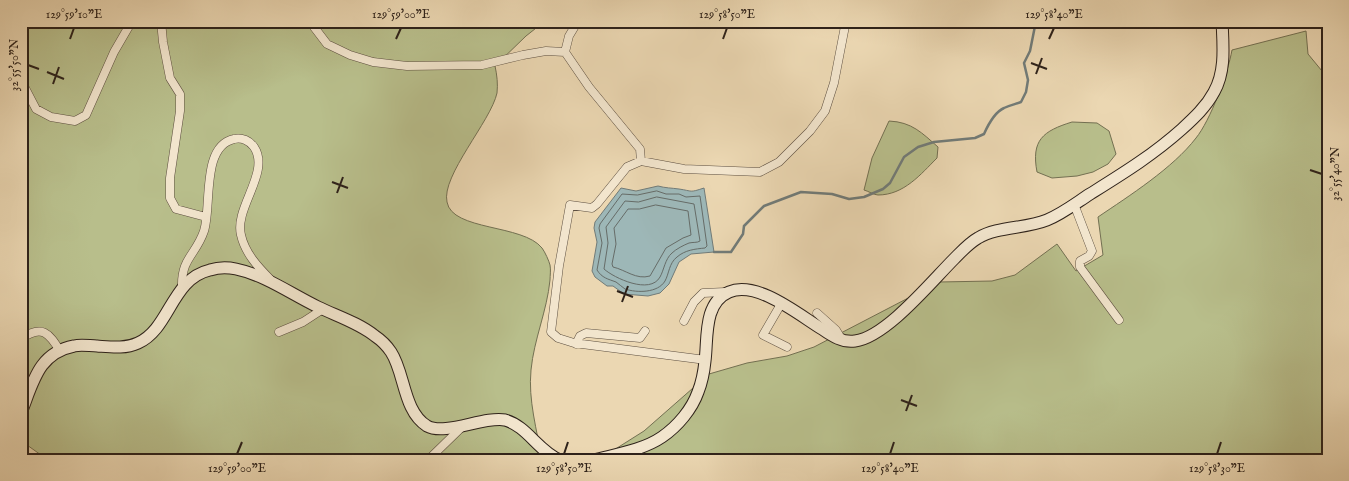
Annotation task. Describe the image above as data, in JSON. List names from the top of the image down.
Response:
{
  "coordinates": [
    "129°59'10\"E",
    "129°59'00\"E",
    "129°58'50\"E",
    "129°58'40\"E",
    "32°55'50\"N",
    "32°55'40\"N",
    "129°58'30\"E"
  ]
}
